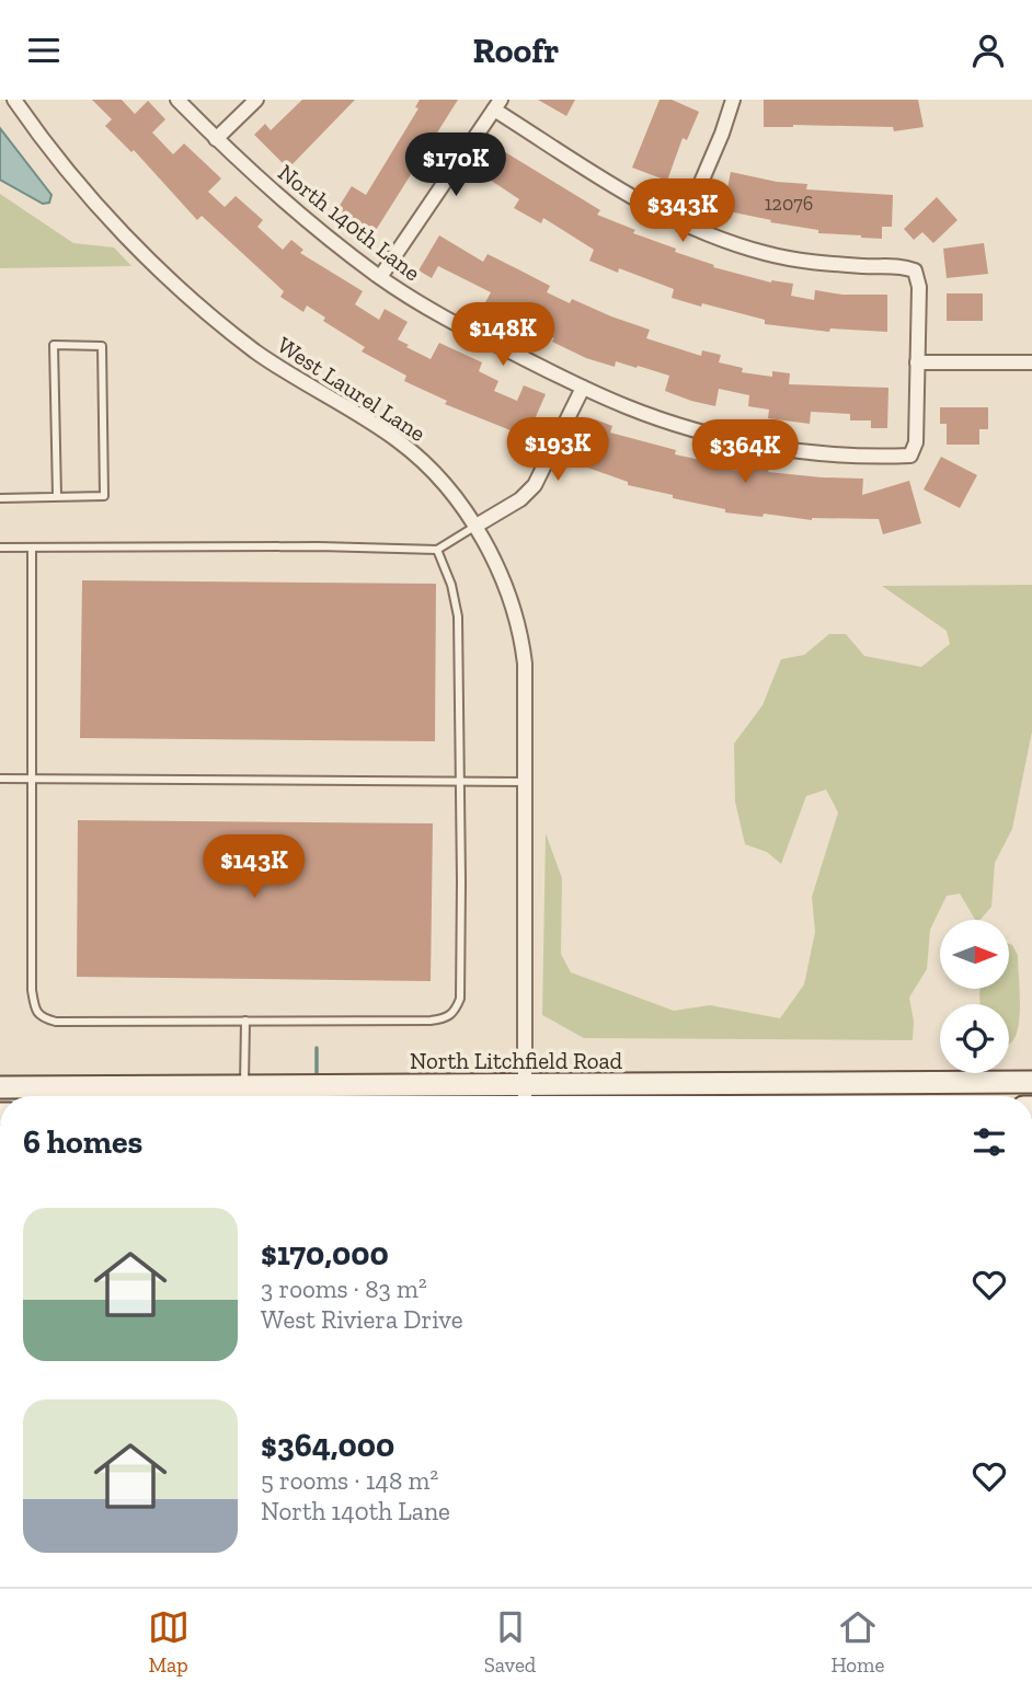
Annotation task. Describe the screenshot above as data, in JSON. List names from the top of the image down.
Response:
{
  "streets": {
    "main road": ["North Litchfield Road"],
    "street": ["North 140th Lane", "West Laurel Lane"]
  },
  "crossings": [
    ["West Laurel Lane", "North Litchfield Road"]
  ],
  "house_numbers": ["12076"],
  "north": "right",
  "page": {
    "header": "Roofr",
    "price": [
      "$170K",
      "$343K",
      "$148K",
      "$193K",
      "$364K",
      "$143K"
    ],
    "heading": "6 homes",
    "list": [
      {
        "name": "$170,000",
        "note": "3 rooms · 83 m² · West Riviera Drive"
      },
      {
        "name": "$364,000",
        "note": "5 rooms · 148 m² · North 140th Lane"
      }
    ],
    "tabs": ["Map", "Saved", "Home"]
  }
}
